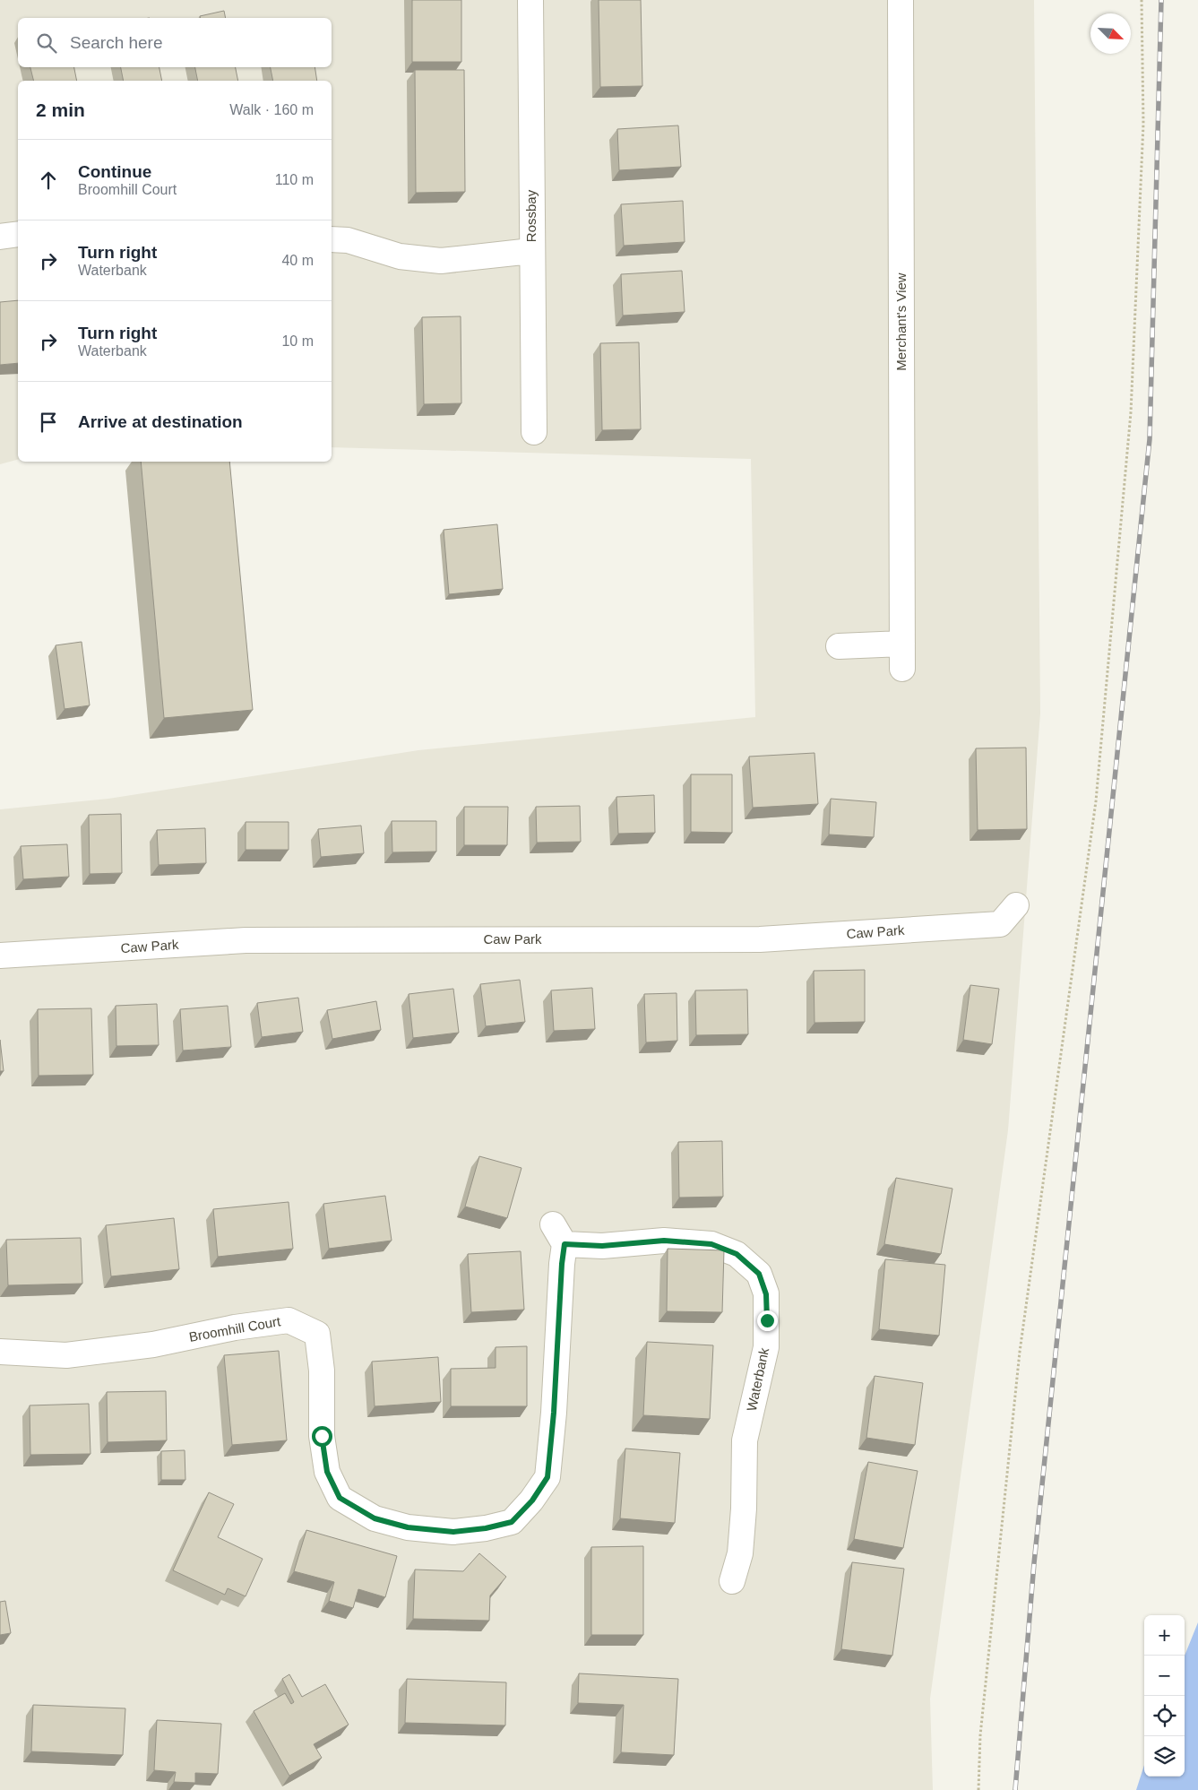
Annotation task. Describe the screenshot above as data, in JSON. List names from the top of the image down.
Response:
{
  "streets": {
    "street": [
      "Rossbay",
      "Merchant's View",
      "Caw Park",
      "Broomhill Court",
      "Waterbank"
    ]
  },
  "crossings": [
    ["Broomhill Court", "Waterbank"]
  ],
  "north": "bottom right",
  "page": {
    "search": "Search here",
    "heading": ["2 min", "Walk · 160 m"],
    "list": [
      ["Continue", "Broomhill Court", "110 m"],
      ["Turn right", "Waterbank", "40 m"],
      ["Turn right", "Waterbank", "10 m"],
      "Arrive at destination"
    ],
    "map_buttons": ["+", "−"]
  }
}
